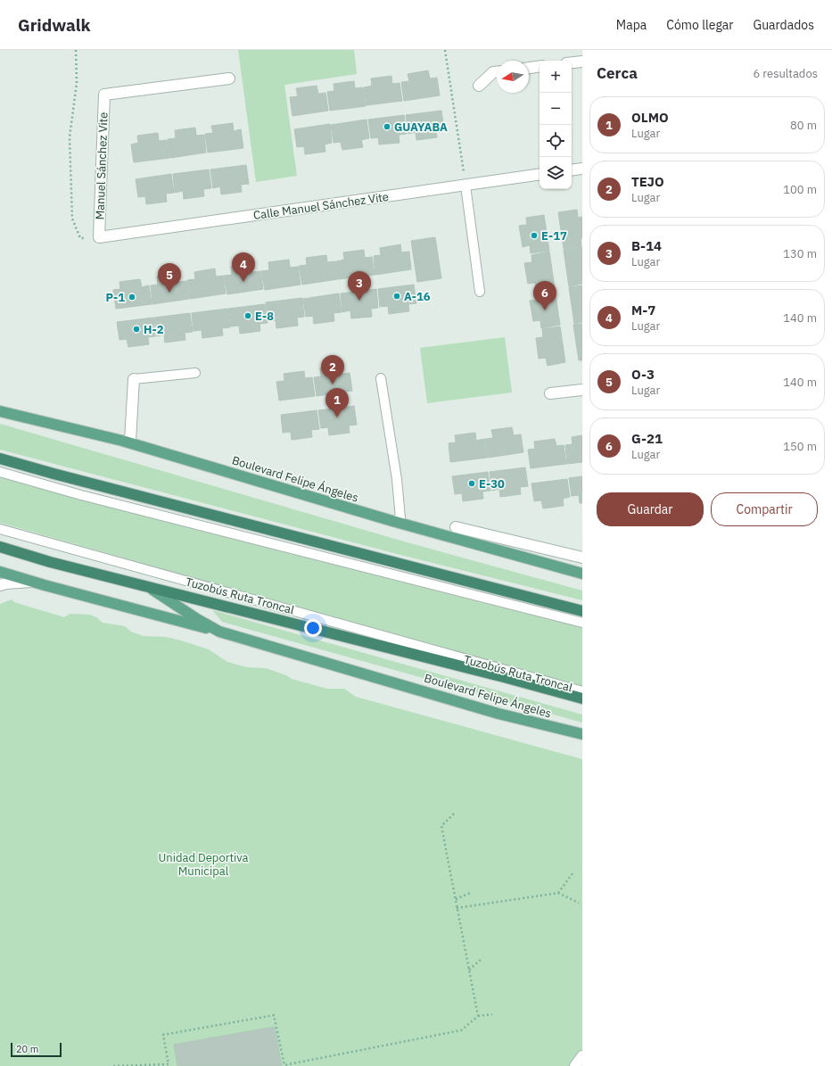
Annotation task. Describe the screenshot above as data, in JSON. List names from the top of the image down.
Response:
{
  "streets": {
    "highway": ["Boulevard Felipe Ángeles"],
    "street": ["Manuel Sánchez Vite", "Calle Manuel Sánchez Vite"],
    "lane": ["Tuzobús Ruta Troncal"]
  },
  "crossings": [
    ["Manuel Sánchez Vite", "Calle Manuel Sánchez Vite"]
  ],
  "parks": ["Unidad Deportiva Municipal"],
  "places": [
    "GUAYABA",
    "E-17",
    "A-16",
    "P-1",
    "E-8",
    "H-2",
    "E-30"
  ],
  "scale_bar": "20 m",
  "north": "left",
  "page": {
    "header": "Gridwalk",
    "nav": ["Mapa", "Cómo llegar", "Guardados"],
    "heading": ["Cerca", "6 resultados"],
    "map_buttons": ["+", "−"],
    "list": [
      {
        "mark": "1",
        "name": "OLMO",
        "note": "Lugar",
        "value": "80 m"
      },
      {
        "mark": "2",
        "name": "TEJO",
        "note": "Lugar",
        "value": "100 m"
      },
      {
        "mark": "3",
        "name": "B-14",
        "note": "Lugar",
        "value": "130 m"
      },
      {
        "mark": "4",
        "name": "M-7",
        "note": "Lugar",
        "value": "140 m"
      },
      {
        "mark": "5",
        "name": "O-3",
        "note": "Lugar",
        "value": "140 m"
      },
      {
        "mark": "6",
        "name": "G-21",
        "note": "Lugar",
        "value": "150 m"
      }
    ],
    "pins": [
      "4",
      "5",
      "3",
      "6",
      "2",
      "1"
    ],
    "buttons": ["Guardar", "Compartir"],
    "scale": "20 m"
  }
}
